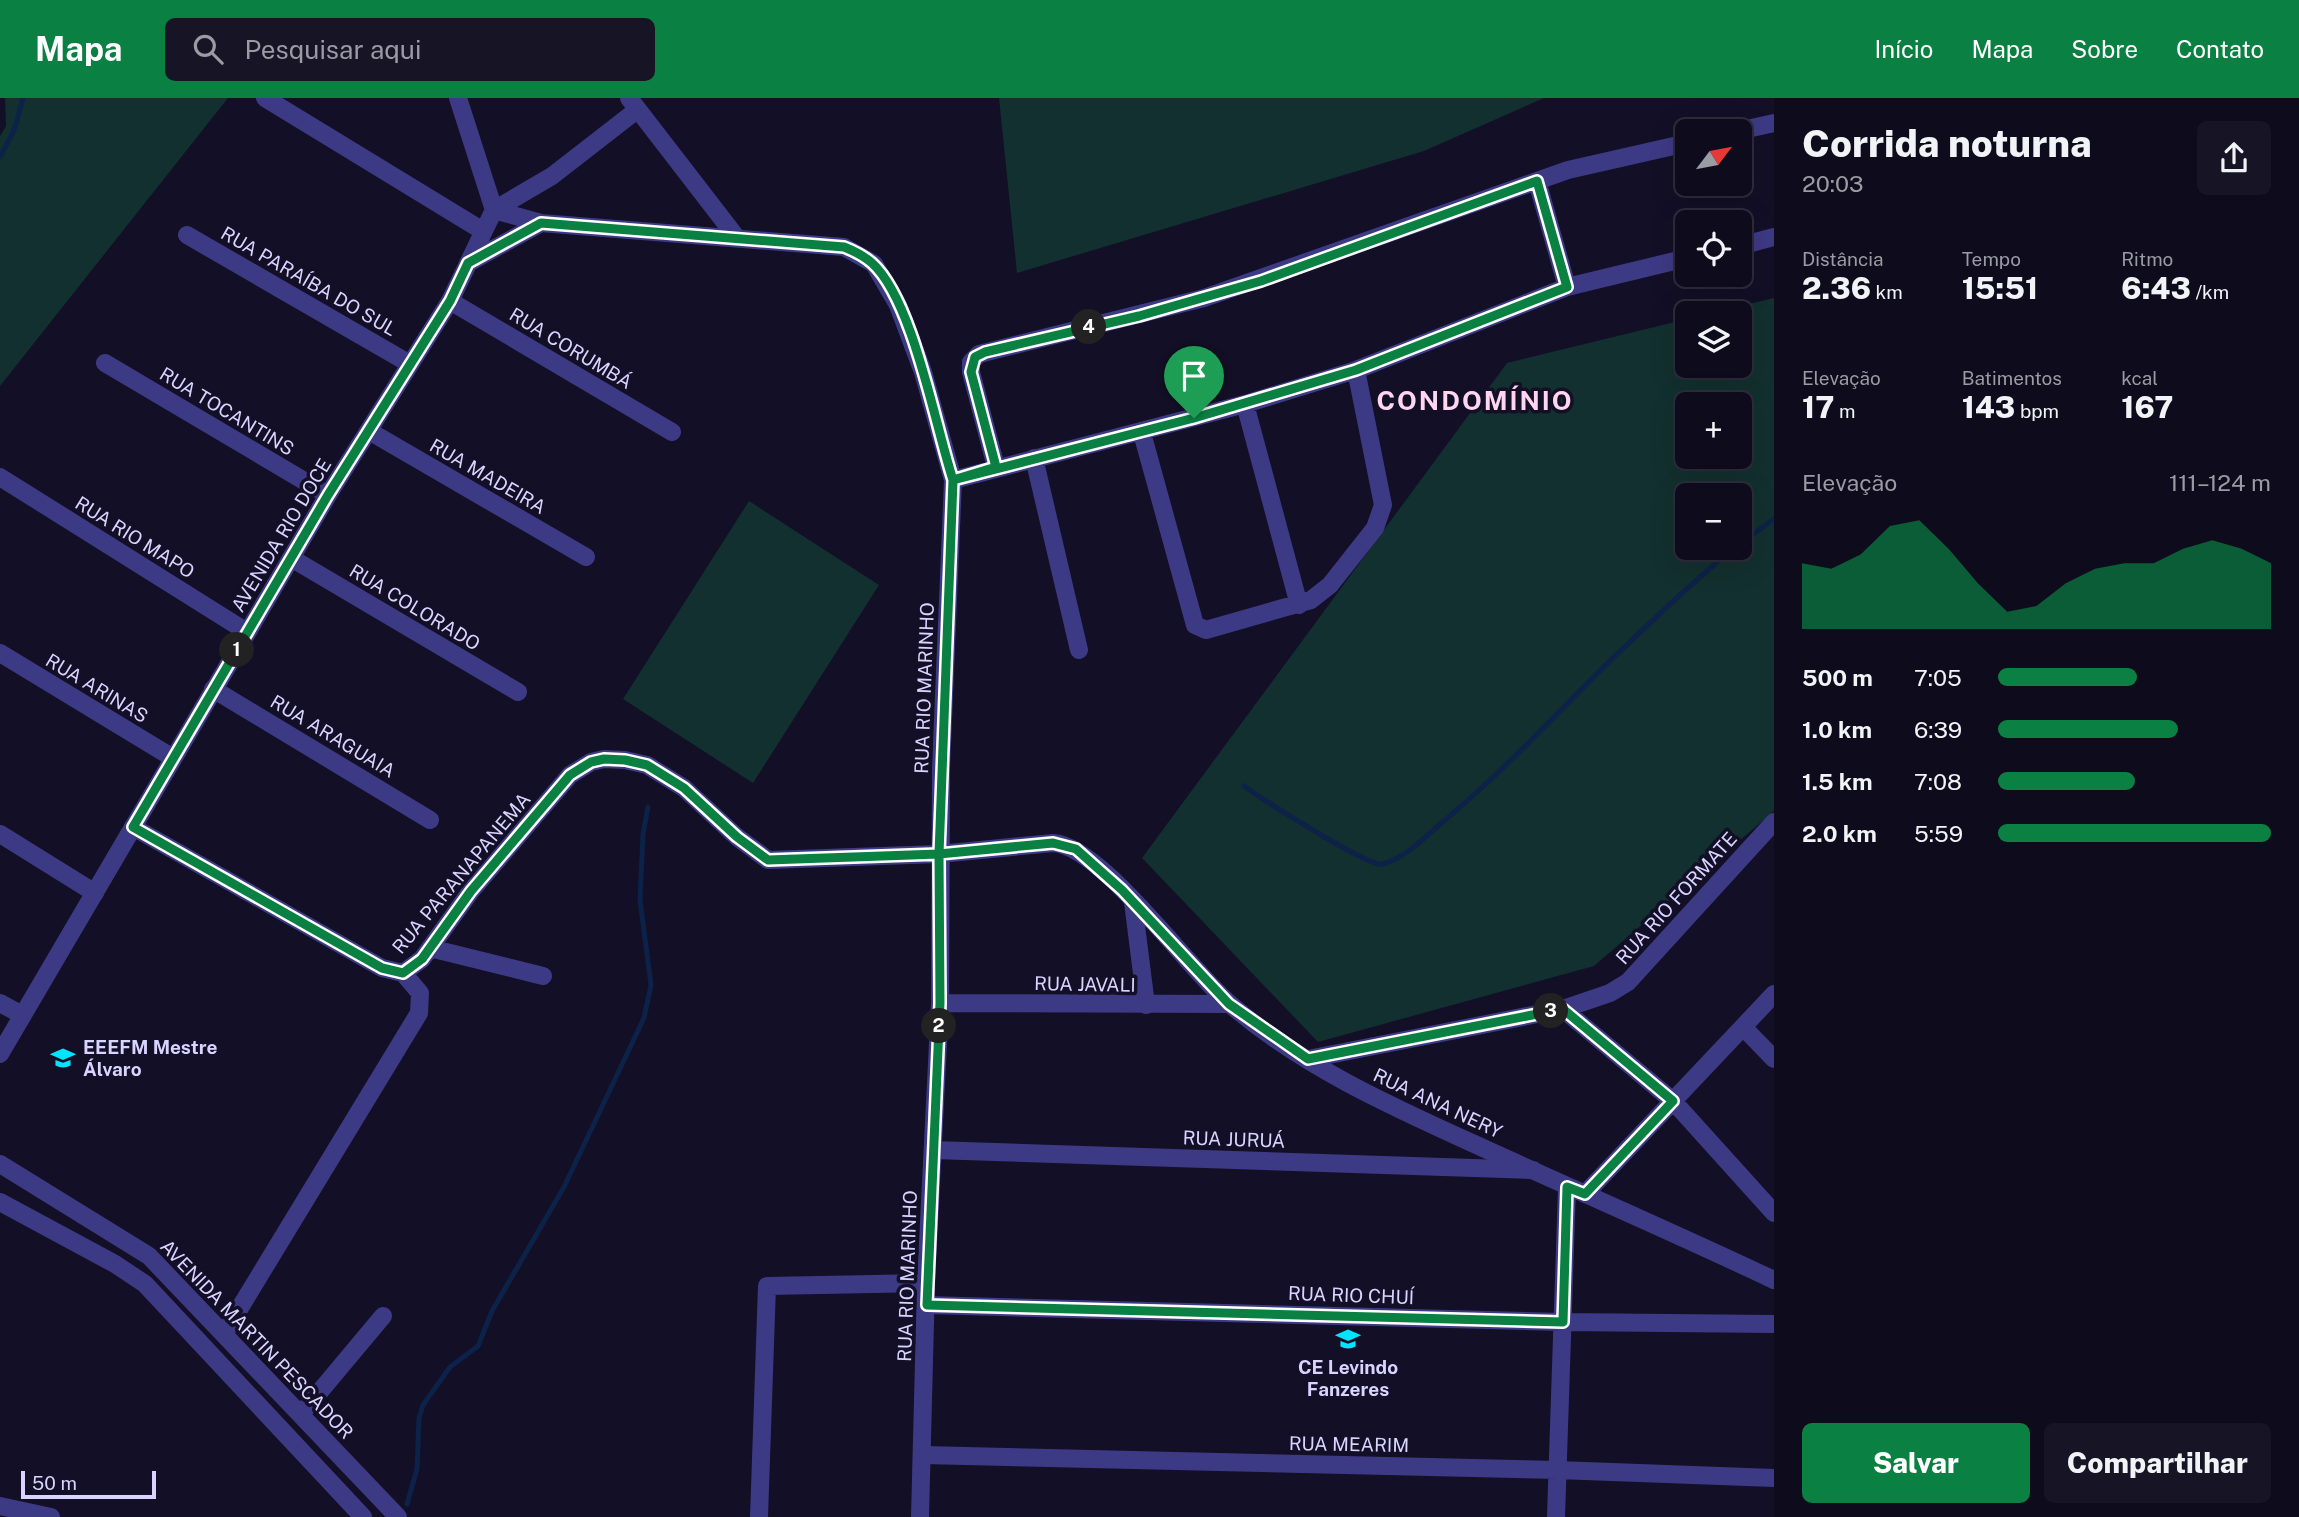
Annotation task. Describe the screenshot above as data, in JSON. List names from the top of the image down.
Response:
{
  "streets": {
    "street": [
      "RUA PARAÍBA DO SUL",
      "RUA CORUMBÁ",
      "RUA TOCANTINS",
      "RUA MADEIRA",
      "AVENIDA RIO DOCE",
      "RUA RIO MAPO",
      "RUA COLORADO",
      "RUA ARINAS",
      "RUA RIO MARINHO",
      "RUA ARAGUAIA",
      "RUA PARANAPANEMA",
      "RUA RIO FORMATE",
      "RUA JAVALI",
      "RUA ANA NERY",
      "RUA JURUÁ",
      "RUA RIO CHUÍ",
      "AVENIDA MARTIN PESCADOR",
      "RUA MEARIM"
    ]
  },
  "crossings": [
    ["RUA PARAÍBA DO SUL", "AVENIDA RIO DOCE"],
    ["RUA CORUMBÁ", "AVENIDA RIO DOCE"],
    ["RUA TOCANTINS", "AVENIDA RIO DOCE"],
    ["RUA MADEIRA", "AVENIDA RIO DOCE"],
    ["AVENIDA RIO DOCE", "RUA RIO MAPO"],
    ["AVENIDA RIO DOCE", "RUA COLORADO"],
    ["AVENIDA RIO DOCE", "RUA ARINAS"],
    ["AVENIDA RIO DOCE", "RUA RIO MARINHO"],
    ["AVENIDA RIO DOCE", "RUA ARAGUAIA"],
    ["AVENIDA RIO DOCE", "RUA PARANAPANEMA"],
    ["RUA RIO MARINHO", "RUA JAVALI"],
    ["RUA RIO MARINHO", "RUA ANA NERY"],
    ["RUA RIO MARINHO", "RUA JURUÁ"],
    ["RUA RIO MARINHO", "RUA RIO CHUÍ"],
    ["RUA RIO MARINHO", "RUA MEARIM"],
    ["RUA PARANAPANEMA", "RUA ANA NERY"],
    ["RUA RIO FORMATE", "RUA ANA NERY"],
    ["RUA JAVALI", "RUA ANA NERY"],
    ["RUA ANA NERY", "RUA JURUÁ"]
  ],
  "districts": ["CONDOMÍNIO"],
  "places": {
    "school or university": ["EEEFM Mestre Álvaro", "CE Levindo Fanzeres"]
  },
  "scale_bar": "50 m",
  "north": "top right",
  "page": {
    "header": "Mapa",
    "search": "Pesquisar aqui",
    "nav": [
      "Início",
      "Mapa",
      "Sobre",
      "Contato"
    ],
    "heading": ["Corrida noturna", "20:03"],
    "map_buttons": ["+", "−"],
    "stats": [
      ["Distância", "2.36 km"],
      ["Tempo", "15:51"],
      ["Ritmo", "6:43 /km"],
      ["Elevação", "17 m"],
      ["Batimentos", "143 bpm"],
      ["kcal", "167"]
    ],
    "pins": [
      "4",
      "1",
      "3",
      "2"
    ],
    "chart": ["Elevação", "111–124 m"],
    "list": [
      {
        "name": "500 m",
        "note": "7:05"
      },
      {
        "name": "1.0 km",
        "note": "6:39"
      },
      {
        "name": "1.5 km",
        "note": "7:08"
      },
      {
        "name": "2.0 km",
        "note": "5:59"
      }
    ],
    "buttons": ["Salvar", "Compartilhar"],
    "scale": "50 m"
  }
}
